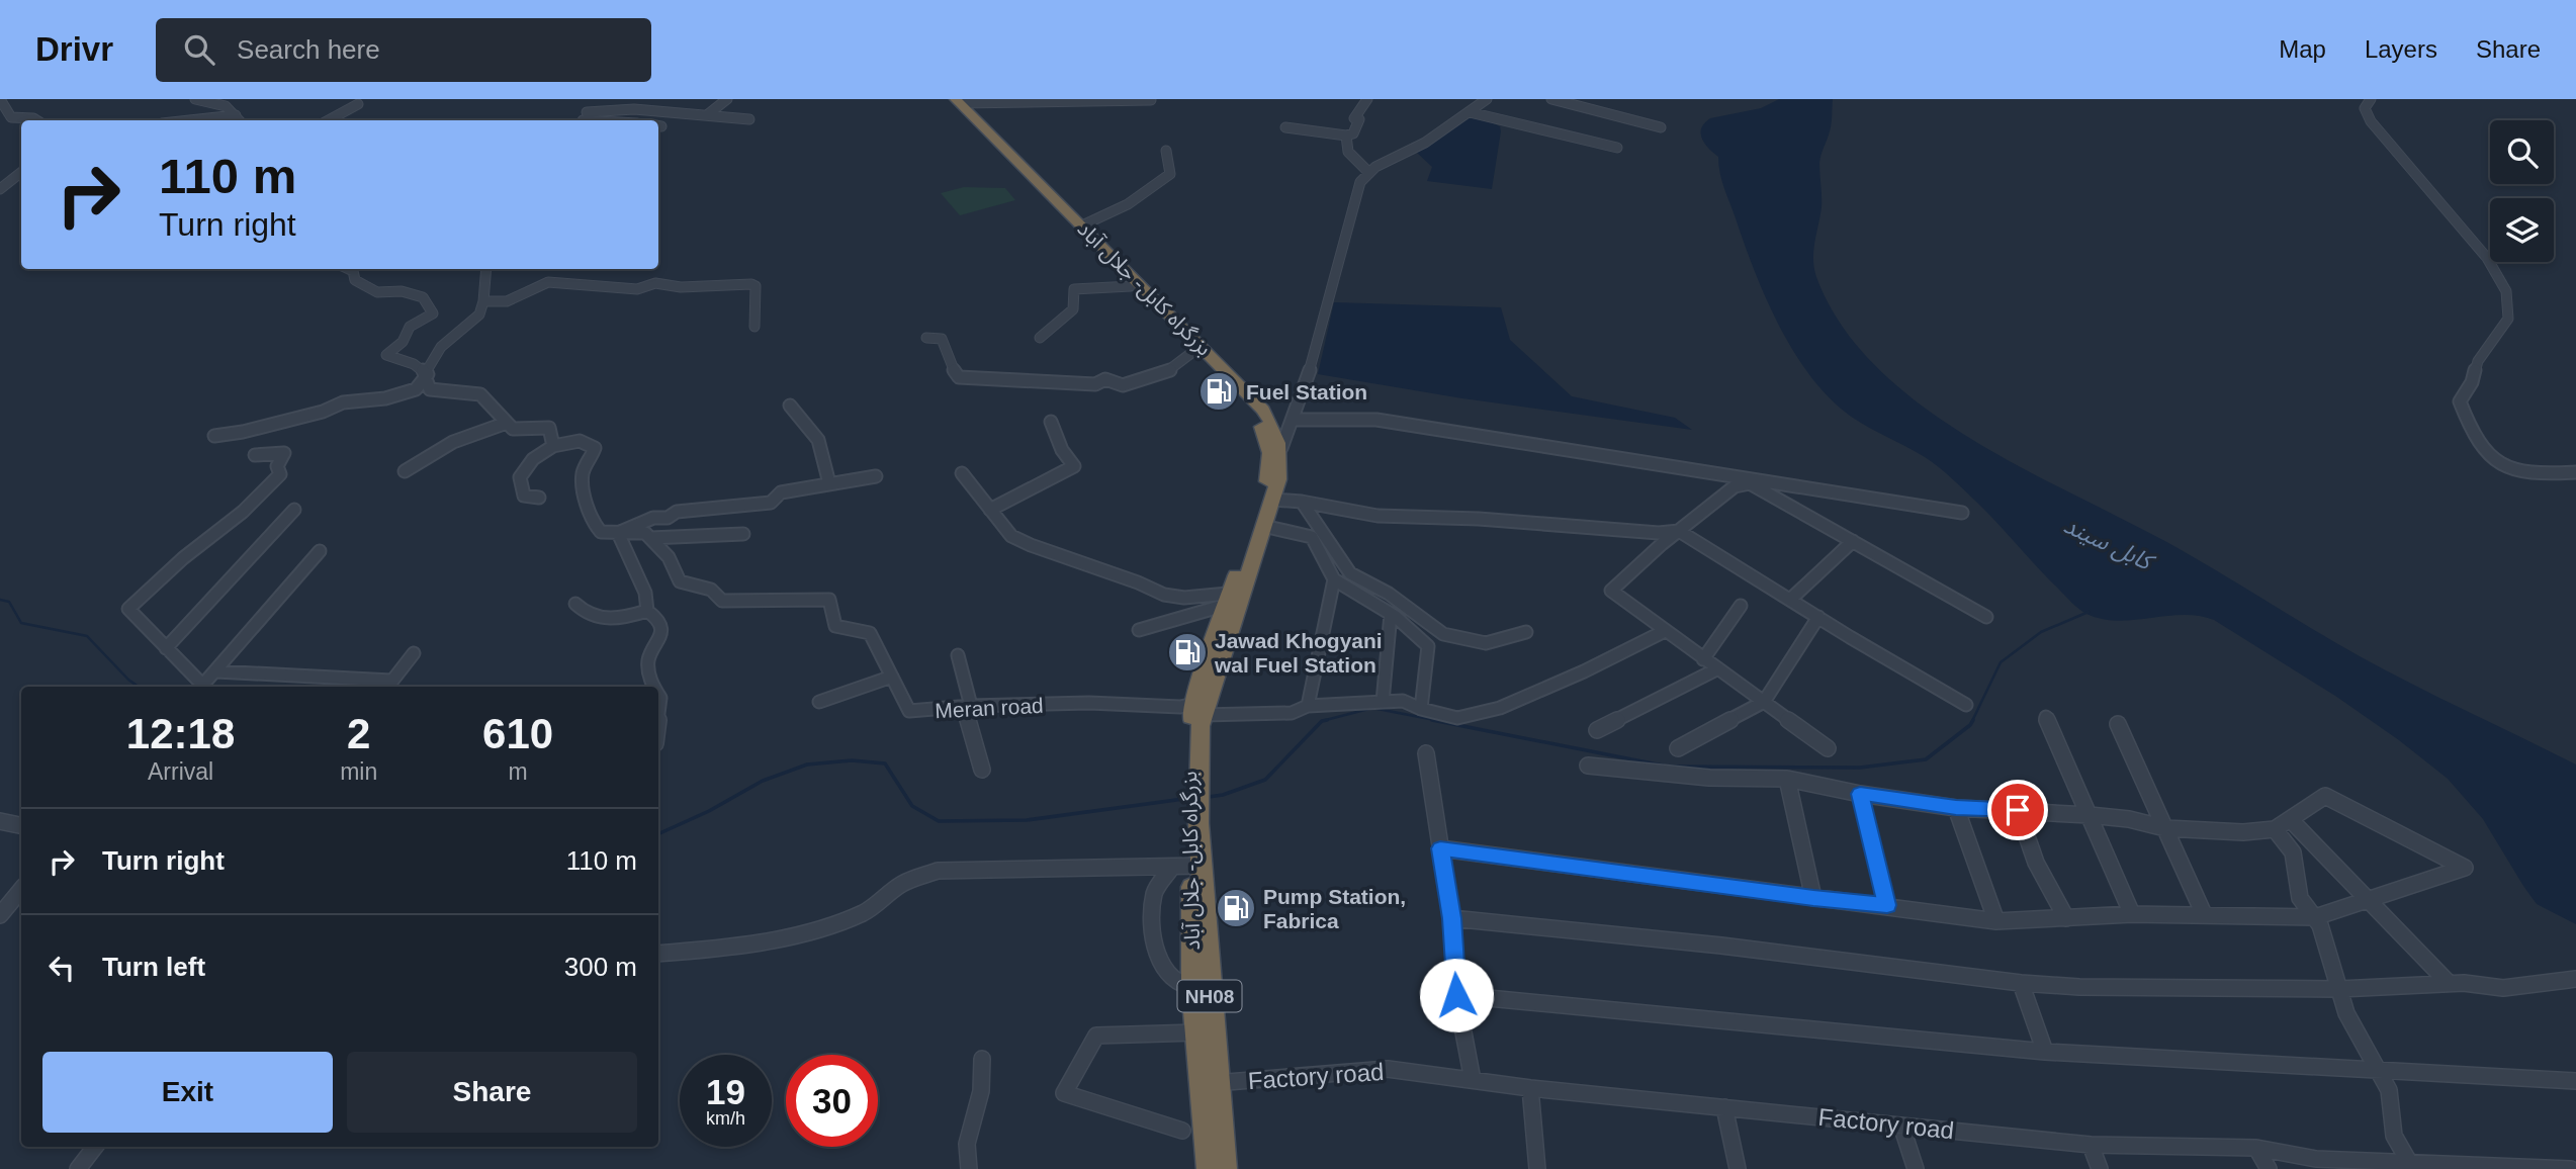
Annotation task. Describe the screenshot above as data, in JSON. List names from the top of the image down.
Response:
{
  "streets": {
    "highway": ["بزرگراه کابل- جلال آباد", "NH08"],
    "street": ["Meran road", "Factory road"]
  },
  "crossings": [
    ["بزرگراه کابل- جلال آباد", "Meran road"],
    ["بزرگراه کابل- جلال آباد", "Factory road"]
  ],
  "water": ["کابل سيند"],
  "places": {
    "fuel station": ["Fuel Station", "Jawad Khogyani wal Fuel Station", "Pump Station, Fabrica"]
  },
  "page": {
    "header": "Drivr",
    "search": "Search here",
    "nav": ["Map", "Layers", "Share"],
    "turn": ["110 m", "Turn right"],
    "eta": [
      "12:18",
      "Arrival",
      "2",
      "min",
      "610",
      "m"
    ],
    "list": [
      {
        "name": "Turn right",
        "value": "110 m"
      },
      {
        "name": "Turn left",
        "value": "300 m"
      }
    ],
    "buttons": ["Exit", "Share"],
    "speed": "19 km/h",
    "limit": "30"
  }
}
